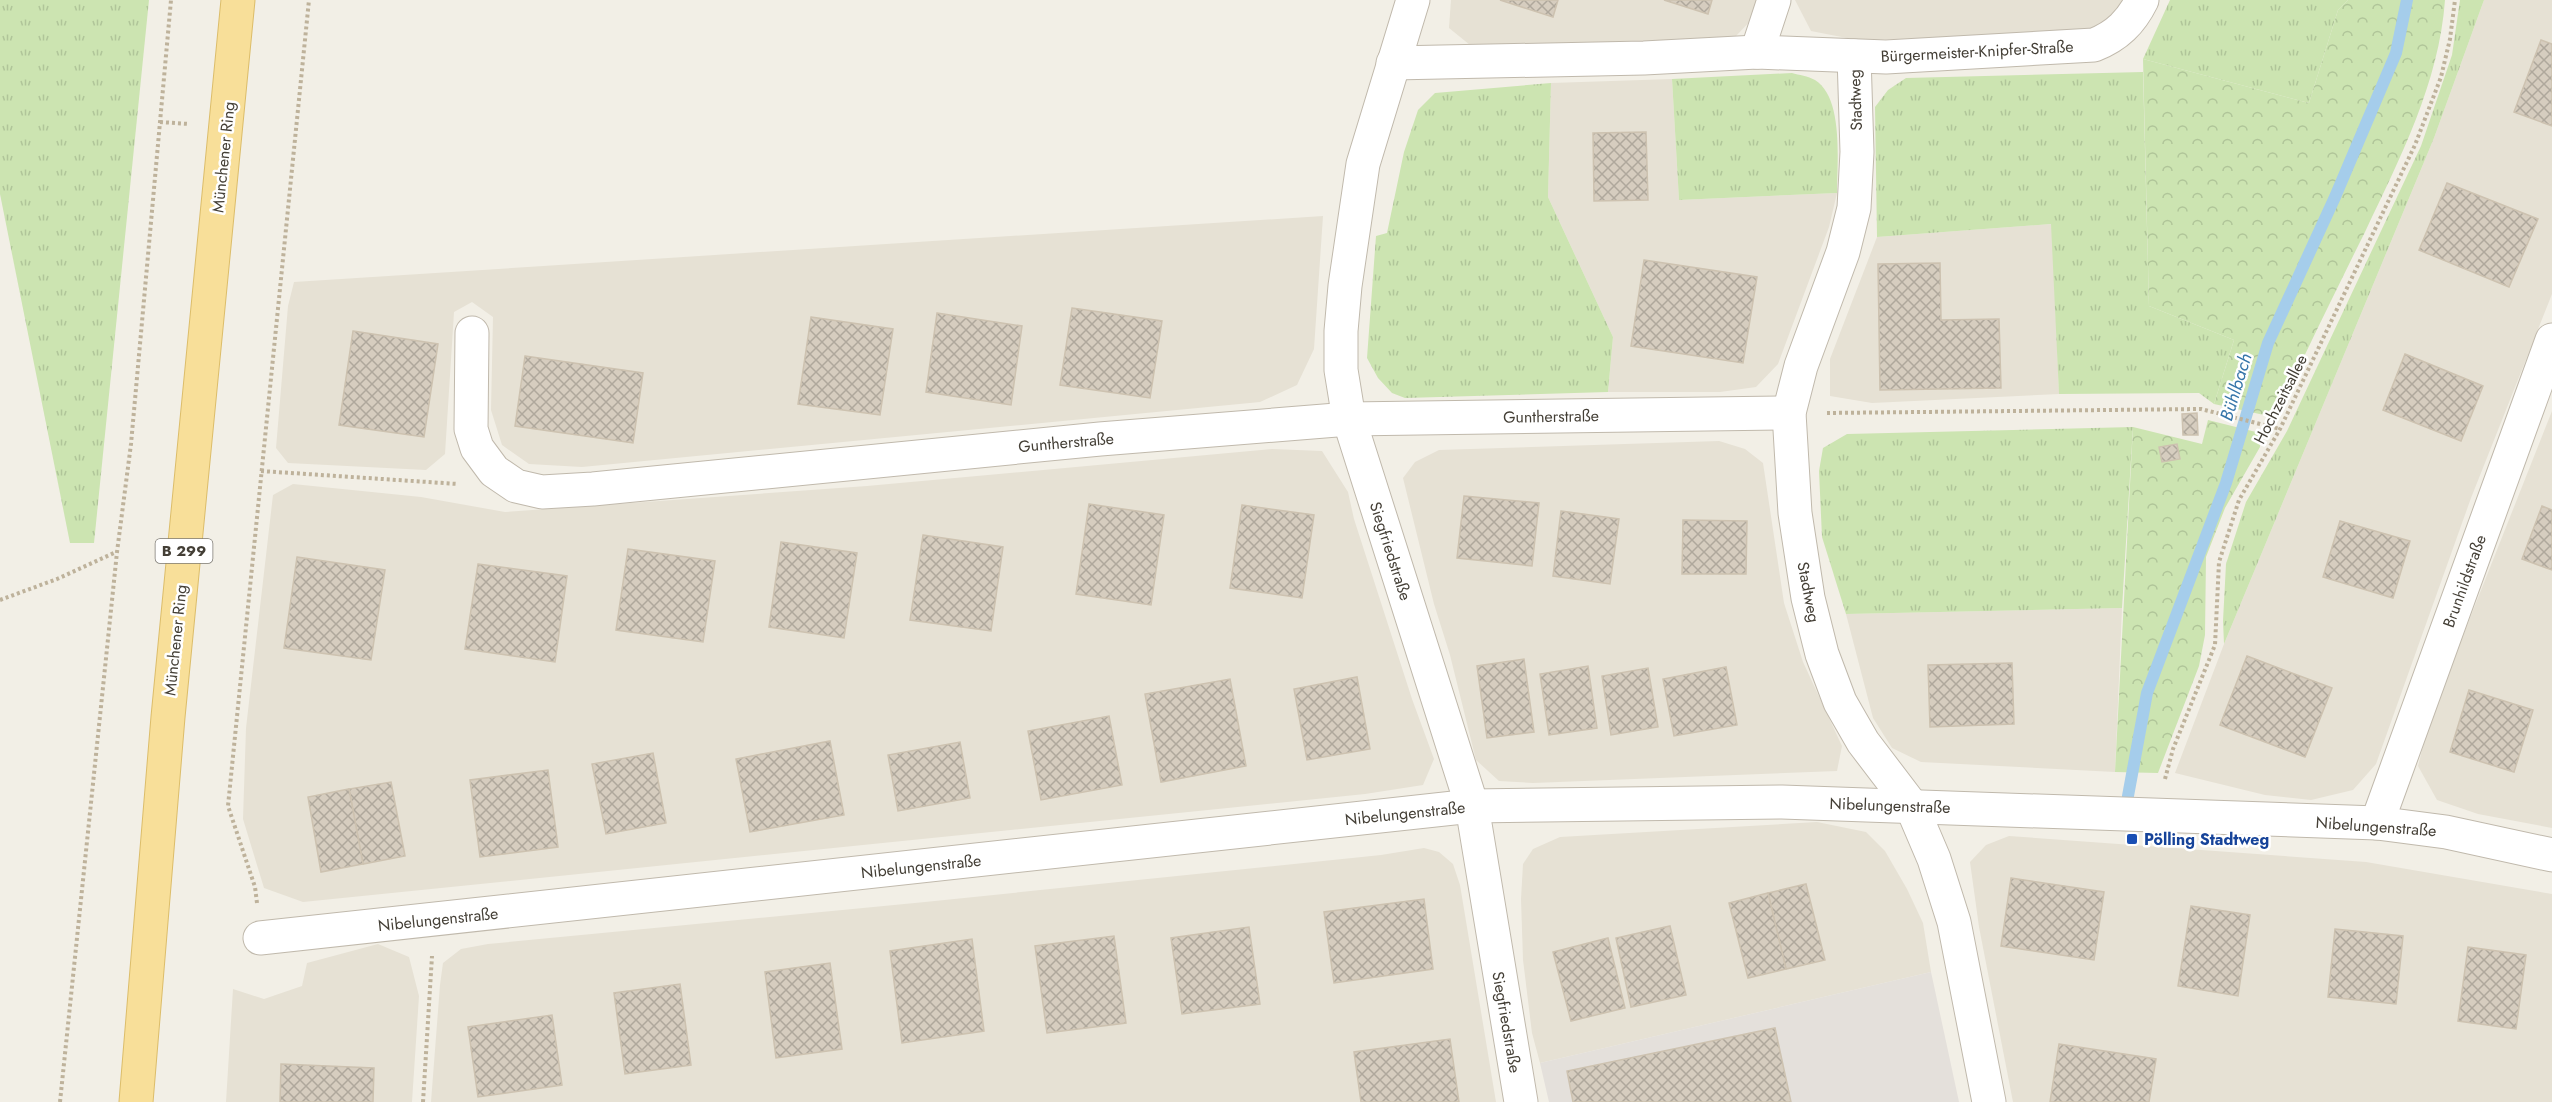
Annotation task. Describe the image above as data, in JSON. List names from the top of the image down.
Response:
{
  "streets": {
    "main road": ["Münchener Ring", "B 299"],
    "street": [
      "Bürgermeister-Knipfer-Straße",
      "Stadtweg",
      "Guntherstraße",
      "Siegfriedstraße",
      "Brunhildstraße",
      "Nibelungenstraße"
    ],
    "path": ["Hochzeitsallee"]
  },
  "crossings": [
    ["Bürgermeister-Knipfer-Straße", "Stadtweg"],
    ["Bürgermeister-Knipfer-Straße", "Siegfriedstraße"],
    ["Stadtweg", "Guntherstraße"],
    ["Stadtweg", "Nibelungenstraße"],
    ["Hochzeitsallee", "Nibelungenstraße"],
    ["Guntherstraße", "Siegfriedstraße"],
    ["Siegfriedstraße", "Nibelungenstraße"],
    ["Brunhildstraße", "Nibelungenstraße"]
  ],
  "water": ["Bühlbach"],
  "places": {
    "transit": ["Pölling Stadtweg"]
  }
}
